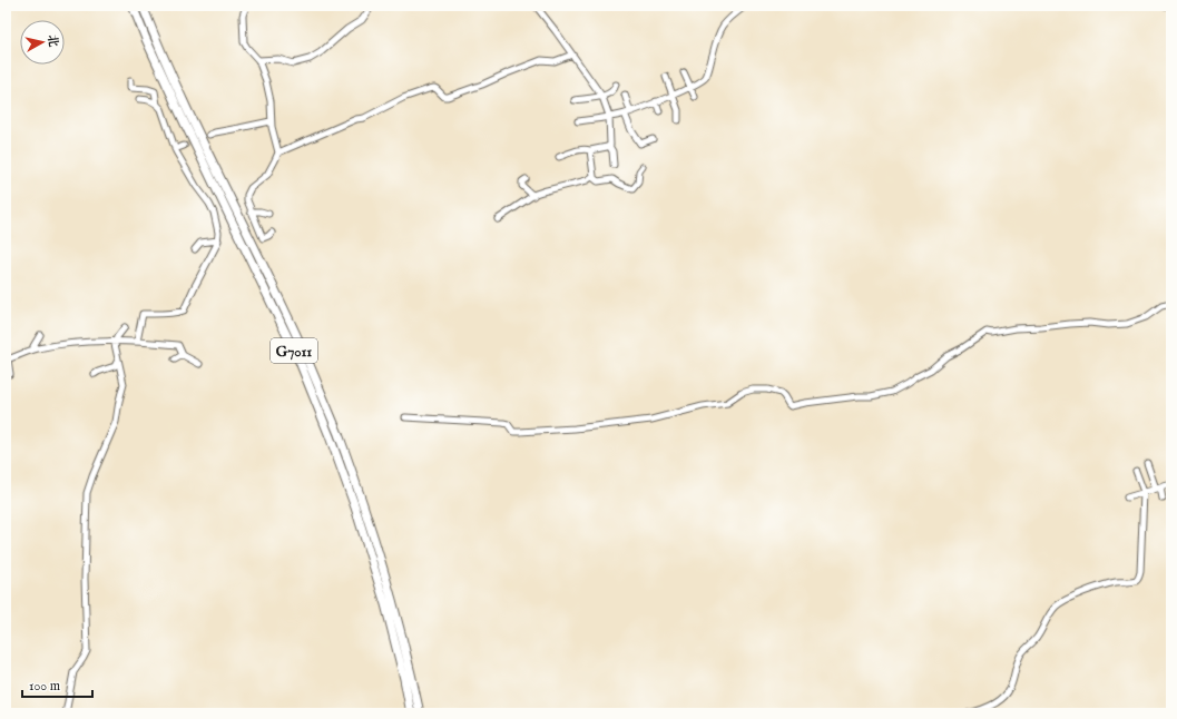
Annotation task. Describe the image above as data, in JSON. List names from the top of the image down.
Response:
{
  "streets": {
    "highway": ["G7011"]
  },
  "scale_bar": "100 m",
  "north": "right"
}
